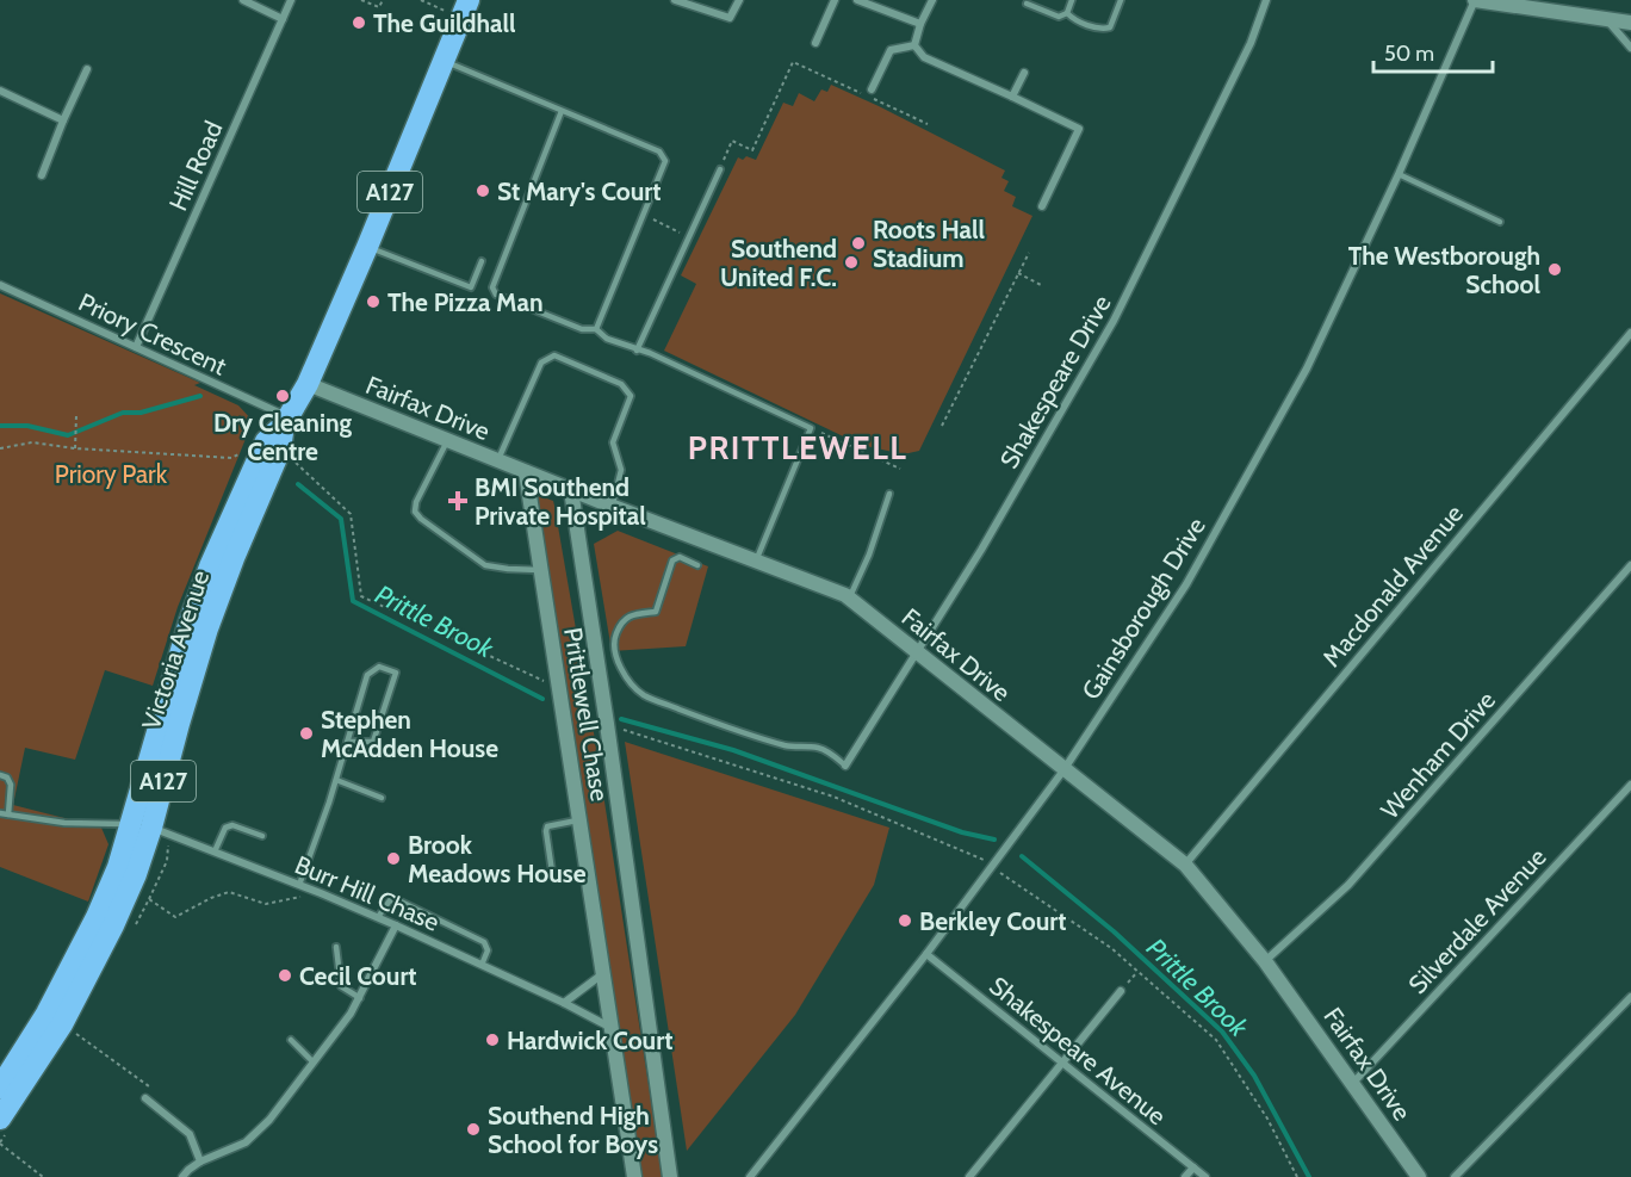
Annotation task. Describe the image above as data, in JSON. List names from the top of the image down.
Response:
{
  "streets": {
    "highway": ["A127", "Victoria Avenue"],
    "street": [
      "Hill Road",
      "Priory Crescent",
      "Shakespeare Drive",
      "Fairfax Drive",
      "Macdonald Avenue",
      "Gainsborough Drive",
      "Prittlewell Chase",
      "Wenham Drive",
      "Burr Hill Chase",
      "Silverdale Avenue",
      "Shakespeare Avenue"
    ]
  },
  "crossings": [
    ["Hill Road", "Priory Crescent"],
    ["Priory Crescent", "Victoria Avenue"],
    ["Shakespeare Drive", "Fairfax Drive"],
    ["Fairfax Drive", "Macdonald Avenue"],
    ["Fairfax Drive", "Gainsborough Drive"],
    ["Fairfax Drive", "Victoria Avenue"],
    ["Fairfax Drive", "Prittlewell Chase"],
    ["Fairfax Drive", "Wenham Drive"],
    ["Fairfax Drive", "Silverdale Avenue"],
    ["Gainsborough Drive", "Shakespeare Avenue"],
    ["Victoria Avenue", "Burr Hill Chase"],
    ["Prittlewell Chase", "Burr Hill Chase"]
  ],
  "districts": ["PRITTLEWELL"],
  "water": ["Prittle Brook"],
  "parks": ["Priory Park"],
  "places": {
    "other": [
      "The Guildhall",
      "St Mary's Court",
      "Roots Hall Stadium",
      "Southend United F.C.",
      "The Westborough School",
      "The Pizza Man",
      "Dry Cleaning Centre",
      "Stephen McAdden House",
      "Brook Meadows House",
      "Berkley Court",
      "Cecil Court",
      "Hardwick Court",
      "Southend High School for Boys"
    ],
    "health": ["BMI Southend Private Hospital"]
  },
  "scale_bar": "50 m"
}
